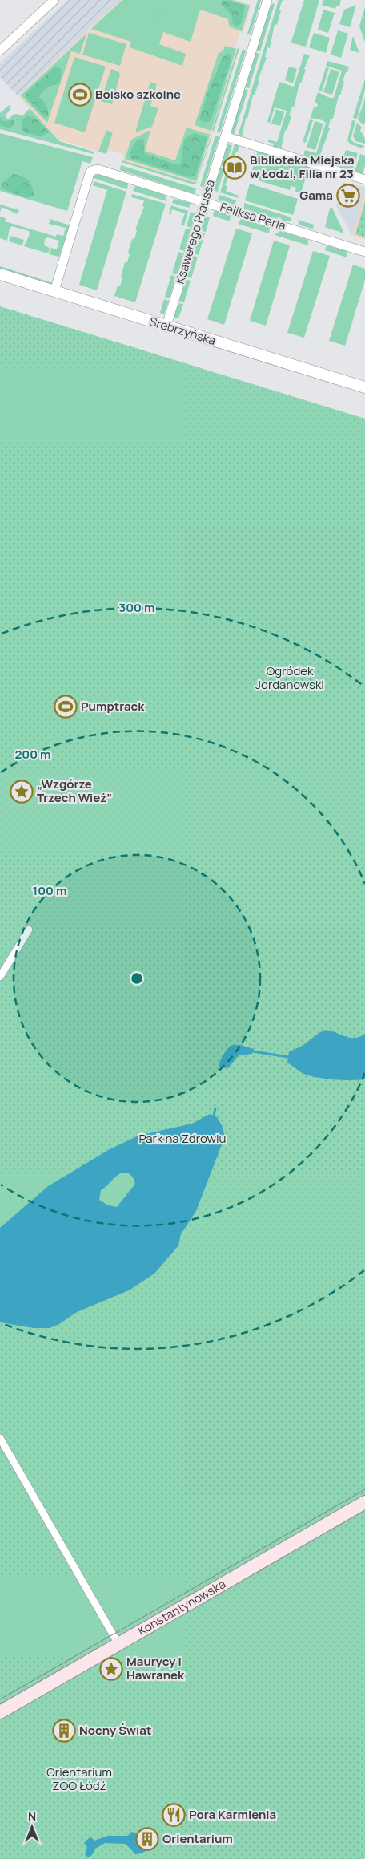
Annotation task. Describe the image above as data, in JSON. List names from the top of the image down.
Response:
{
  "streets": {
    "main road": ["Konstantynowska"],
    "street": ["Feliksa Perla", "Ksawerego Praussa", "Srebrzyńska"]
  },
  "crossings": [
    ["Feliksa Perla", "Ksawerego Praussa"],
    ["Feliksa Perla", "Srebrzyńska"],
    ["Ksawerego Praussa", "Srebrzyńska"]
  ],
  "parks": ["Ogródek Jordanowski", "Park na Zdrowiu", "Orientarium ZOO Łódź"],
  "places": {
    "sports": ["Boisko szkolne", "Pumptrack"],
    "library": ["Biblioteka Miejska w Łodzi, Filia nr 23"],
    "supermarket": ["Gama"],
    "place": ["„Wzgórze Trzech Wież”", "Maurycy i Hawranek"],
    "building": ["Nocny Świat", "Orientarium"],
    "restaurant": ["Pora Karmienia"]
  },
  "north": "top",
  "rings": ["300 m", "200 m", "100 m"]
}
